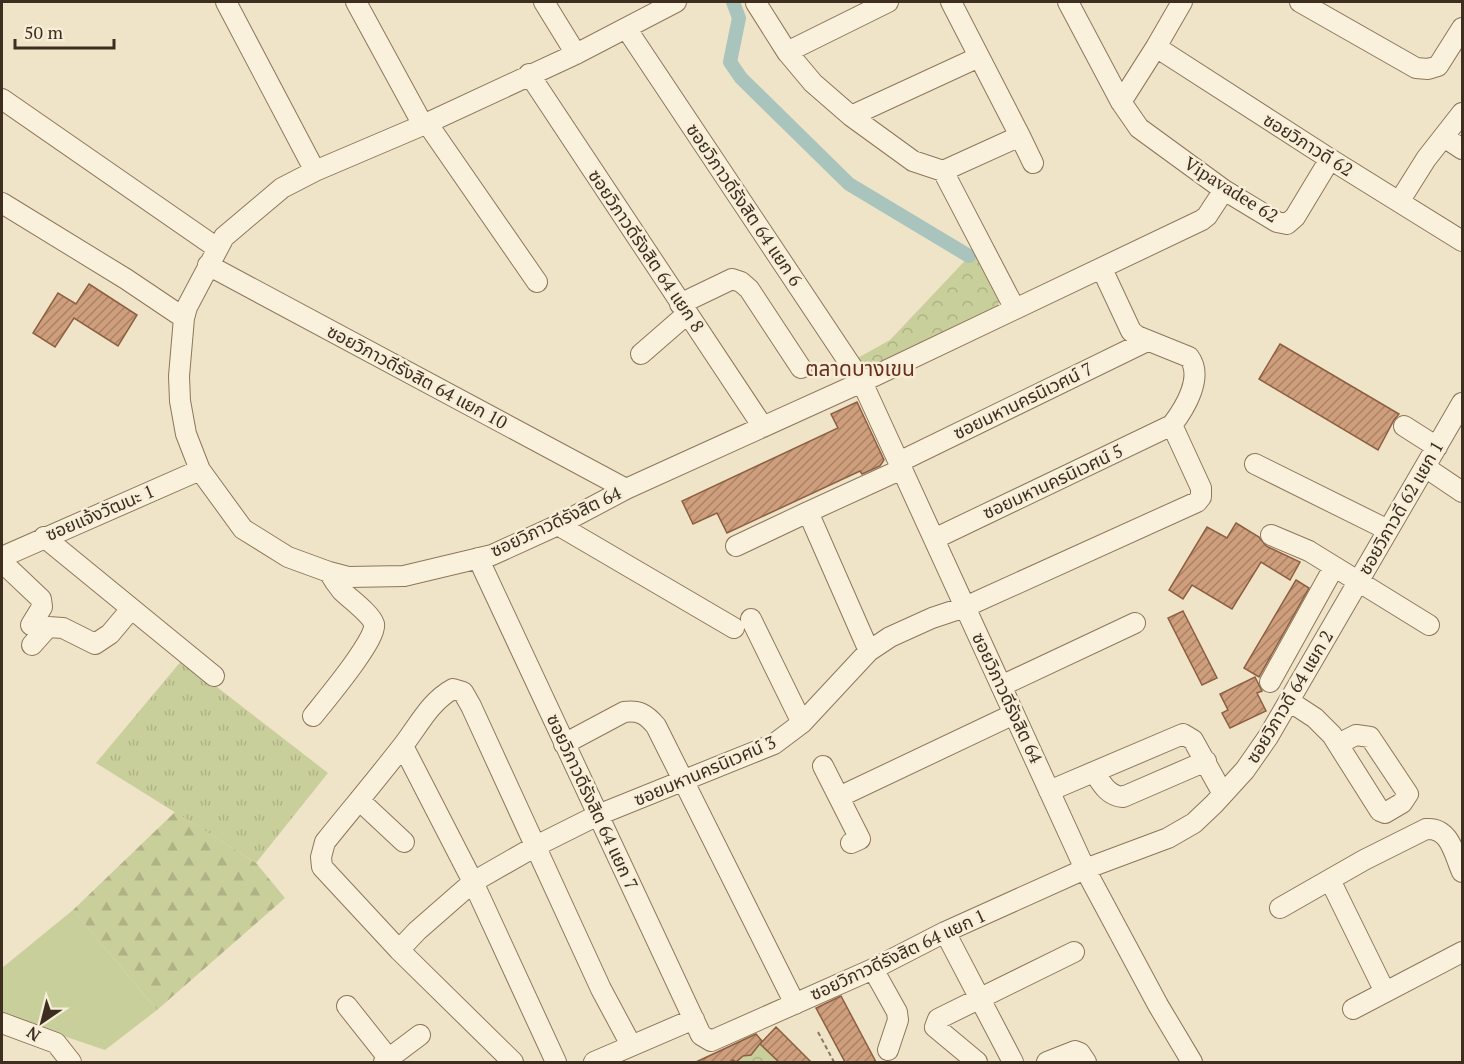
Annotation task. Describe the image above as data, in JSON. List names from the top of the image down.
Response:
{
  "streets": {
    "street": [
      "ซอยวิภาวดี 62",
      "Vipavadee 62",
      "ซอยวิภาวดีรังสิต 64 แยก 6",
      "ซอยวิภาวดีรังสิต 64 แยก 8",
      "ซอยวิภาวดีรังสิต 64 แยก 10",
      "ซอยมหานครนิเวศน์ 7",
      "ซอยมหานครนิเวศน์ 5",
      "ซอยวิภาวดี 62 แยก 1",
      "ซอยแจ้งวัฒนะ 1",
      "ซอยวิภาวดีรังสิต 64",
      "ซอยวิภาวดี 64 แยก 2",
      "ซอยมหานครนิเวศน์ 3",
      "ซอยวิภาวดีรังสิต 64 แยก 7",
      "ซอยวิภาวดีรังสิต 64 แยก 1"
    ]
  },
  "crossings": [
    ["ซอยวิภาวดี 62", "Vipavadee 62"],
    ["ซอยวิภาวดีรังสิต 64 แยก 6", "ซอยวิภาวดีรังสิต 64"],
    ["ซอยวิภาวดีรังสิต 64 แยก 8", "ซอยวิภาวดีรังสิต 64"],
    ["ซอยวิภาวดีรังสิต 64 แยก 10", "ซอยวิภาวดีรังสิต 64"],
    ["ซอยมหานครนิเวศน์ 7", "ซอยวิภาวดีรังสิต 64"],
    ["ซอยมหานครนิเวศน์ 5", "ซอยวิภาวดีรังสิต 64"],
    ["ซอยมหานครนิเวศน์ 5", "ซอยมหานครนิเวศน์ 3"],
    ["ซอยวิภาวดี 62 แยก 1", "ซอยวิภาวดี 64 แยก 2"],
    ["ซอยแจ้งวัฒนะ 1", "ซอยวิภาวดีรังสิต 64"],
    ["ซอยวิภาวดีรังสิต 64", "ซอยวิภาวดี 64 แยก 2"],
    ["ซอยวิภาวดีรังสิต 64", "ซอยมหานครนิเวศน์ 3"],
    ["ซอยวิภาวดีรังสิต 64", "ซอยวิภาวดีรังสิต 64 แยก 7"],
    ["ซอยวิภาวดีรังสิต 64", "ซอยวิภาวดีรังสิต 64 แยก 1"],
    ["ซอยวิภาวดี 64 แยก 2", "ซอยวิภาวดีรังสิต 64 แยก 1"],
    ["ซอยมหานครนิเวศน์ 3", "ซอยวิภาวดีรังสิต 64 แยก 7"],
    ["ซอยวิภาวดีรังสิต 64 แยก 7", "ซอยวิภาวดีรังสิต 64 แยก 1"]
  ],
  "districts": ["ตลาดบางเขน"],
  "scale_bar": "50 m",
  "north": "bottom left"
}
